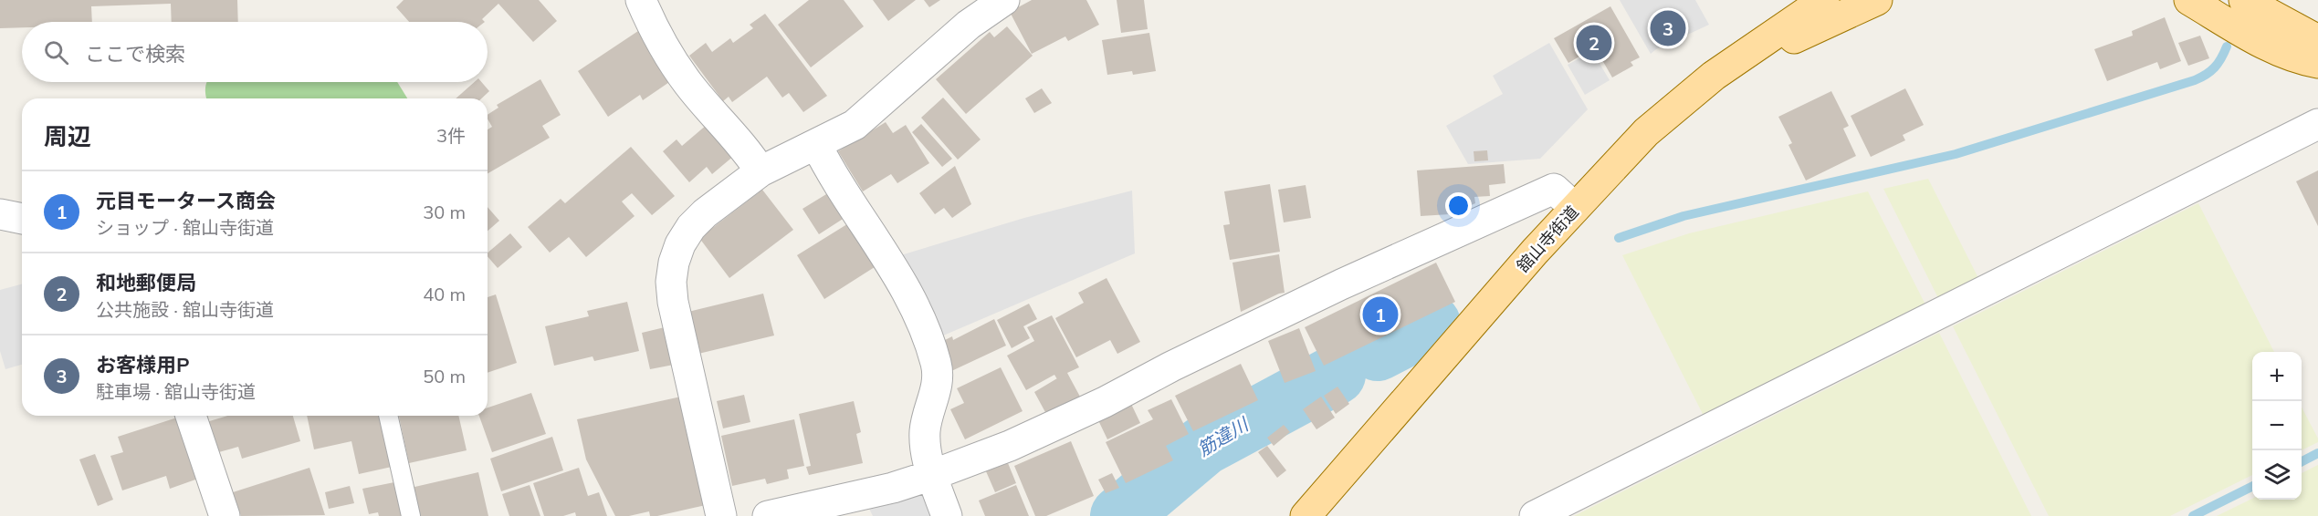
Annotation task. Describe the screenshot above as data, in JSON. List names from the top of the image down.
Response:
{
  "streets": {
    "main road": ["舘山寺街道"]
  },
  "water": ["筋違川"],
  "page": {
    "pins": ["3", "2", "1"],
    "search": "ここで検索",
    "heading": ["周辺", "3件"],
    "list": [
      {
        "mark": "1",
        "name": "元目モータース商会",
        "note": "ショップ · 舘山寺街道",
        "value": "30 m"
      },
      {
        "mark": "2",
        "name": "和地郵便局",
        "note": "公共施設 · 舘山寺街道",
        "value": "40 m"
      },
      {
        "mark": "3",
        "name": "お客様用P",
        "note": "駐車場 · 舘山寺街道",
        "value": "50 m"
      }
    ],
    "map_buttons": ["+", "−"]
  }
}
